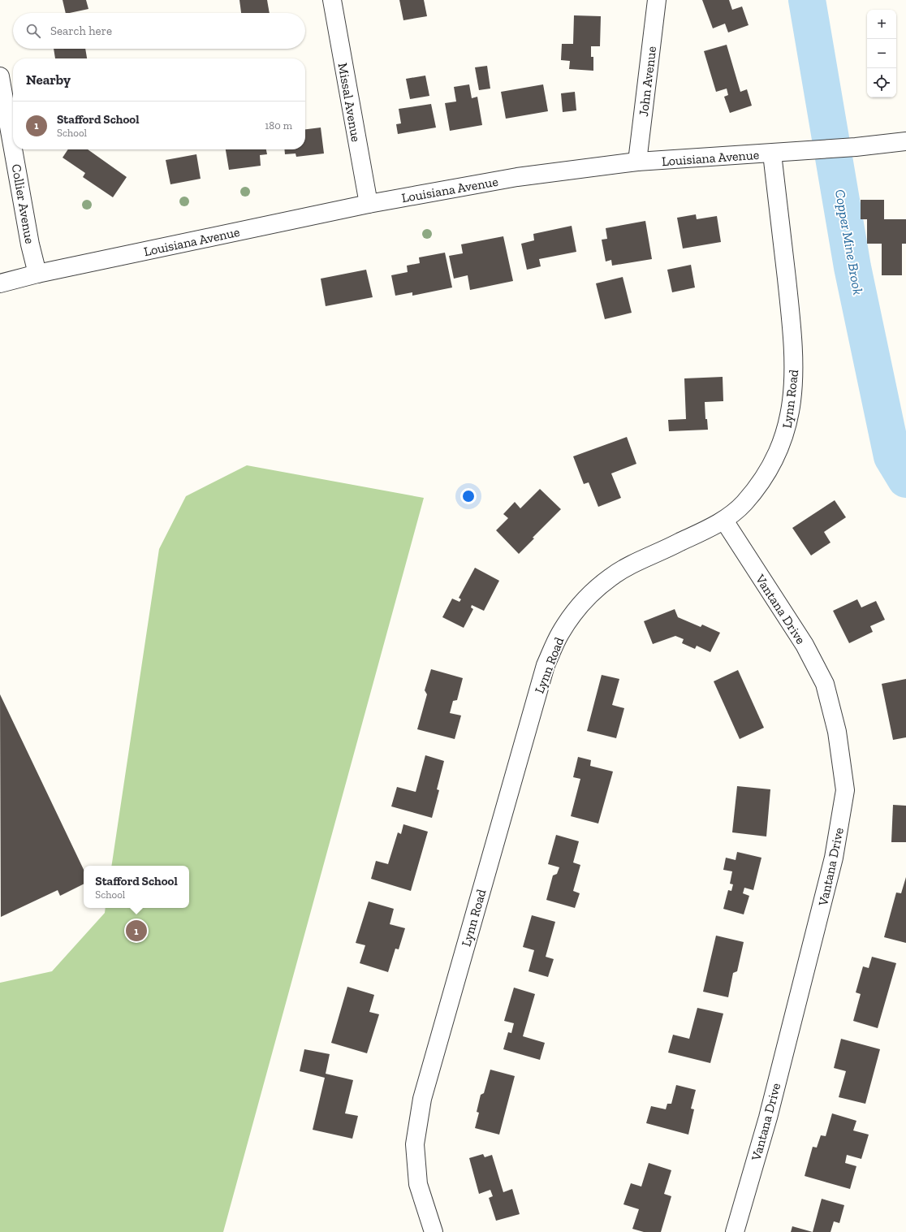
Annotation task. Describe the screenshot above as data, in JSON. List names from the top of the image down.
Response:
{
  "streets": {
    "street": [
      "John Avenue",
      "Missal Avenue",
      "Louisiana Avenue",
      "Collier Avenue",
      "Lynn Road",
      "Vantana Drive"
    ]
  },
  "crossings": [
    ["John Avenue", "Louisiana Avenue"],
    ["Missal Avenue", "Louisiana Avenue"],
    ["Louisiana Avenue", "Collier Avenue"],
    ["Louisiana Avenue", "Lynn Road"],
    ["Lynn Road", "Vantana Drive"]
  ],
  "water": ["Copper Mine Brook"],
  "page": {
    "map_buttons": ["+", "−"],
    "search": "Search here",
    "heading": "Nearby",
    "list": [
      {
        "mark": "1",
        "name": "Stafford School",
        "note": "School",
        "value": "180 m"
      }
    ],
    "popup": ["Stafford School", "School"],
    "pins": "1"
  }
}
